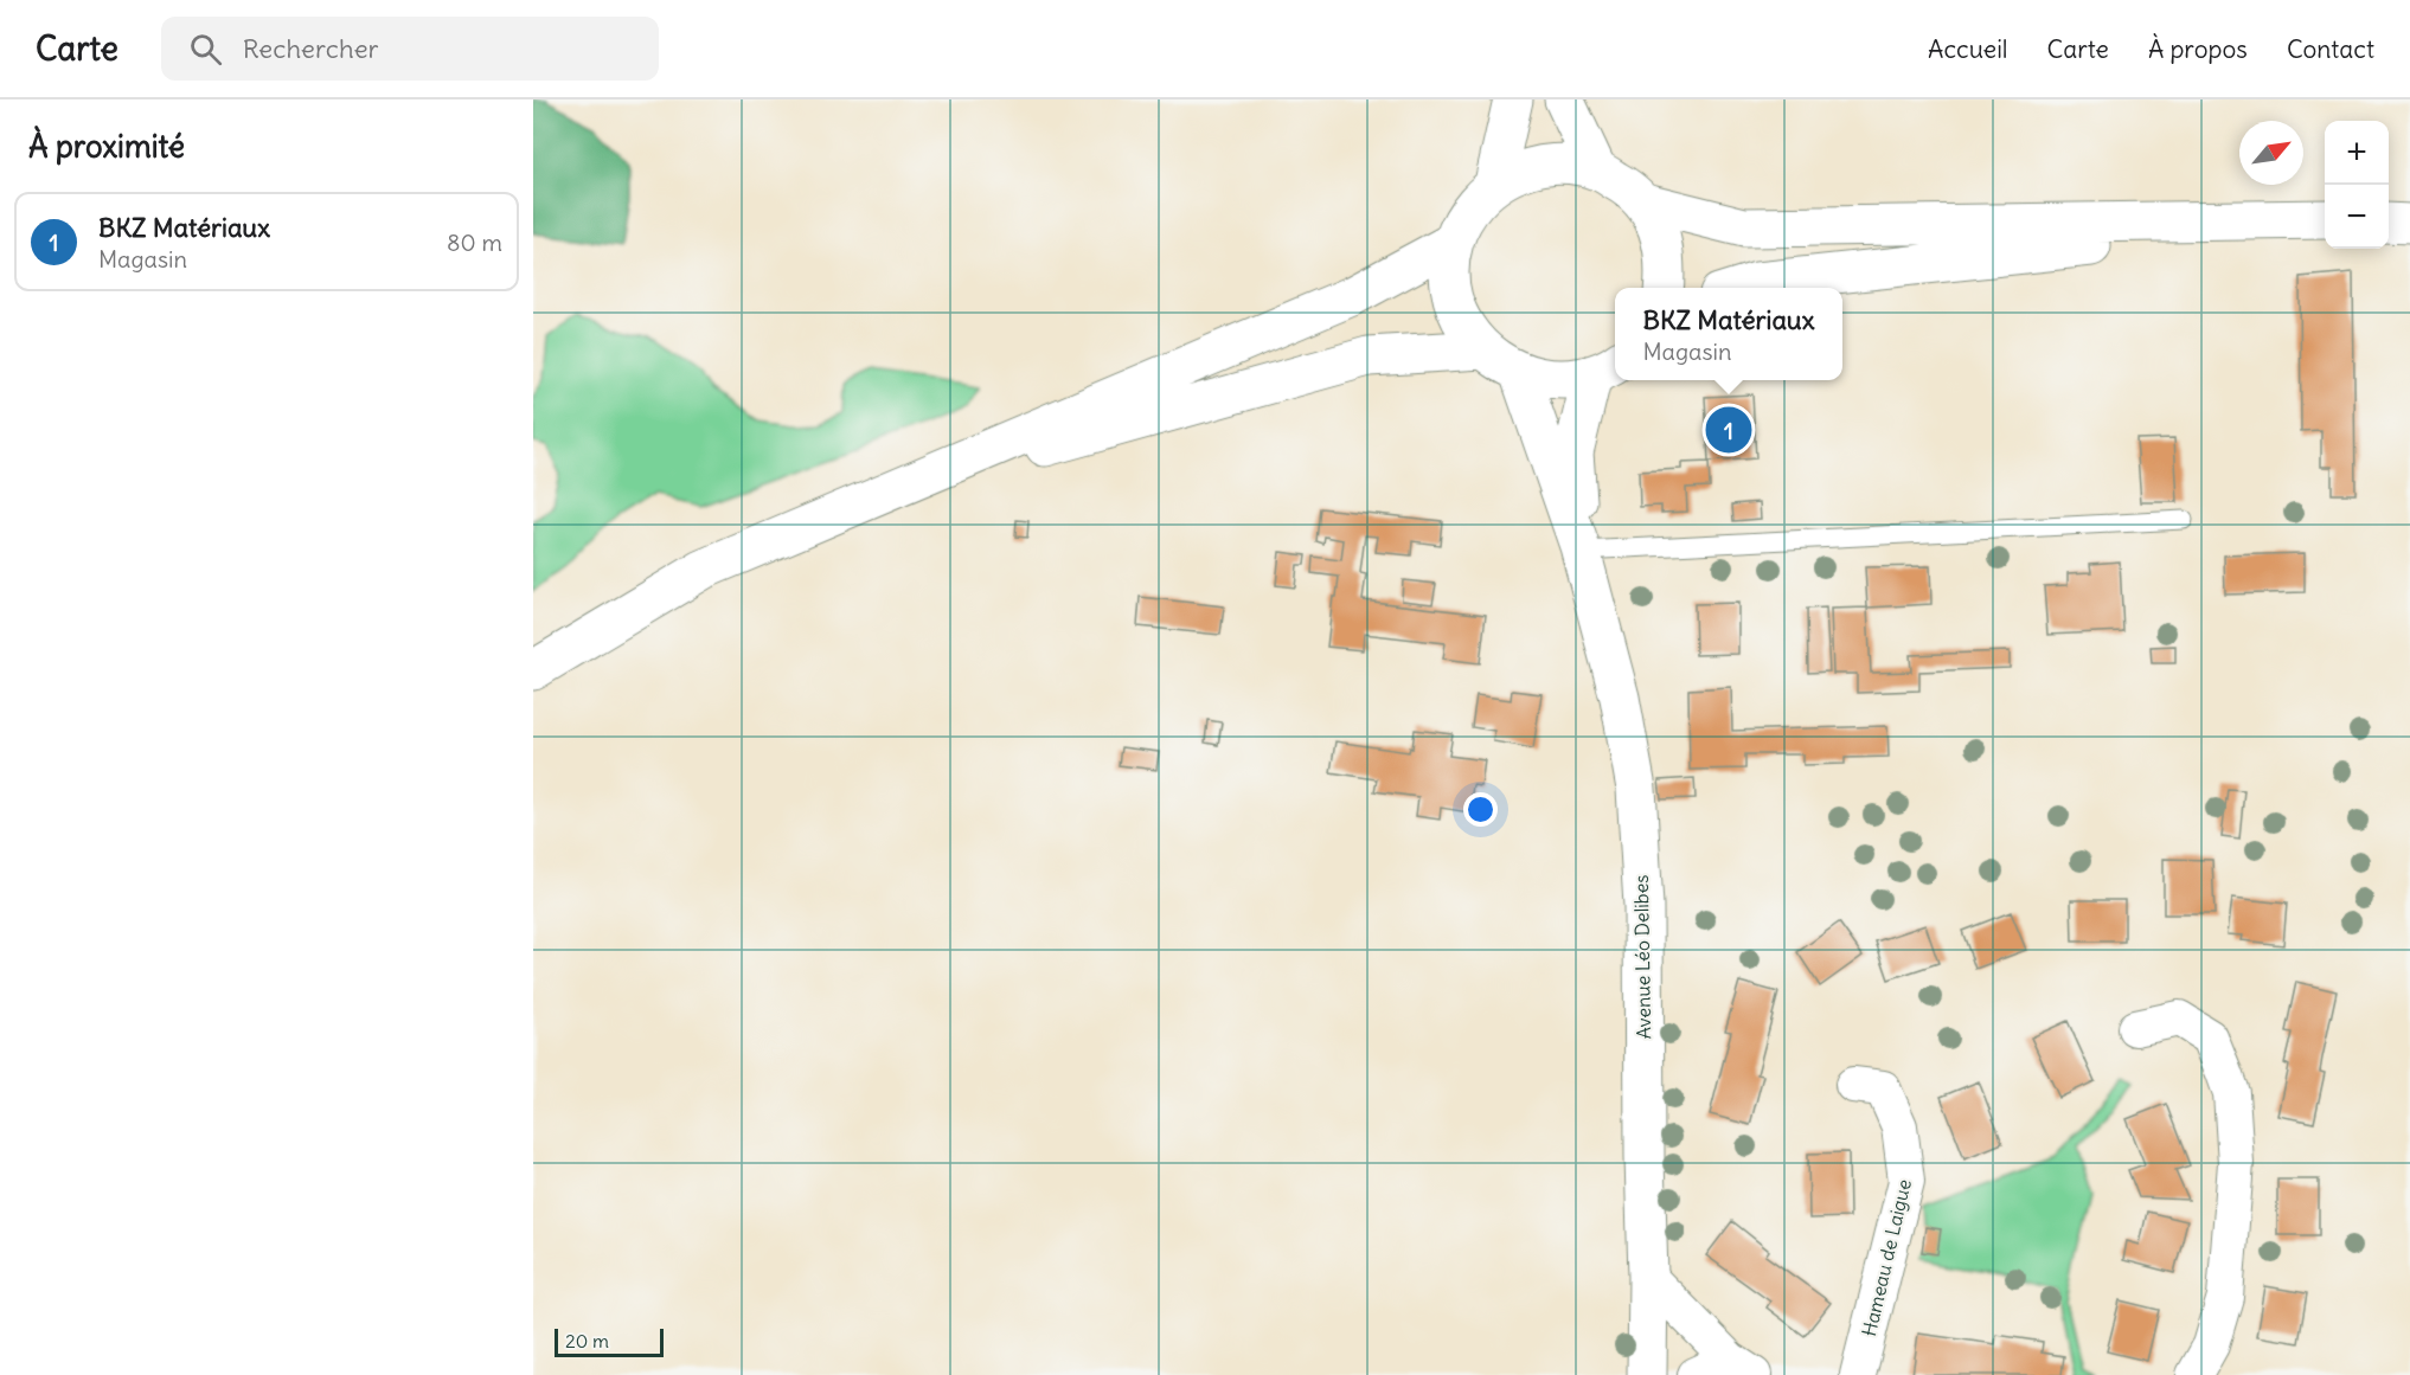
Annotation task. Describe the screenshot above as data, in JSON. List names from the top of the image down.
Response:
{
  "streets": {
    "main road": ["Avenue Léo Delibes"],
    "street": ["Hameau de Laigue"]
  },
  "scale_bar": "20 m",
  "north": "top right",
  "page": {
    "header": "Carte",
    "search": "Rechercher",
    "nav": [
      "Accueil",
      "Carte",
      "À propos",
      "Contact"
    ],
    "heading": "À proximité",
    "map_buttons": ["+", "−"],
    "list": [
      {
        "mark": "1",
        "name": "BKZ Matériaux",
        "note": "Magasin",
        "value": "80 m"
      }
    ],
    "popup": ["BKZ Matériaux", "Magasin"],
    "pins": "1",
    "scale": "20 m"
  }
}
